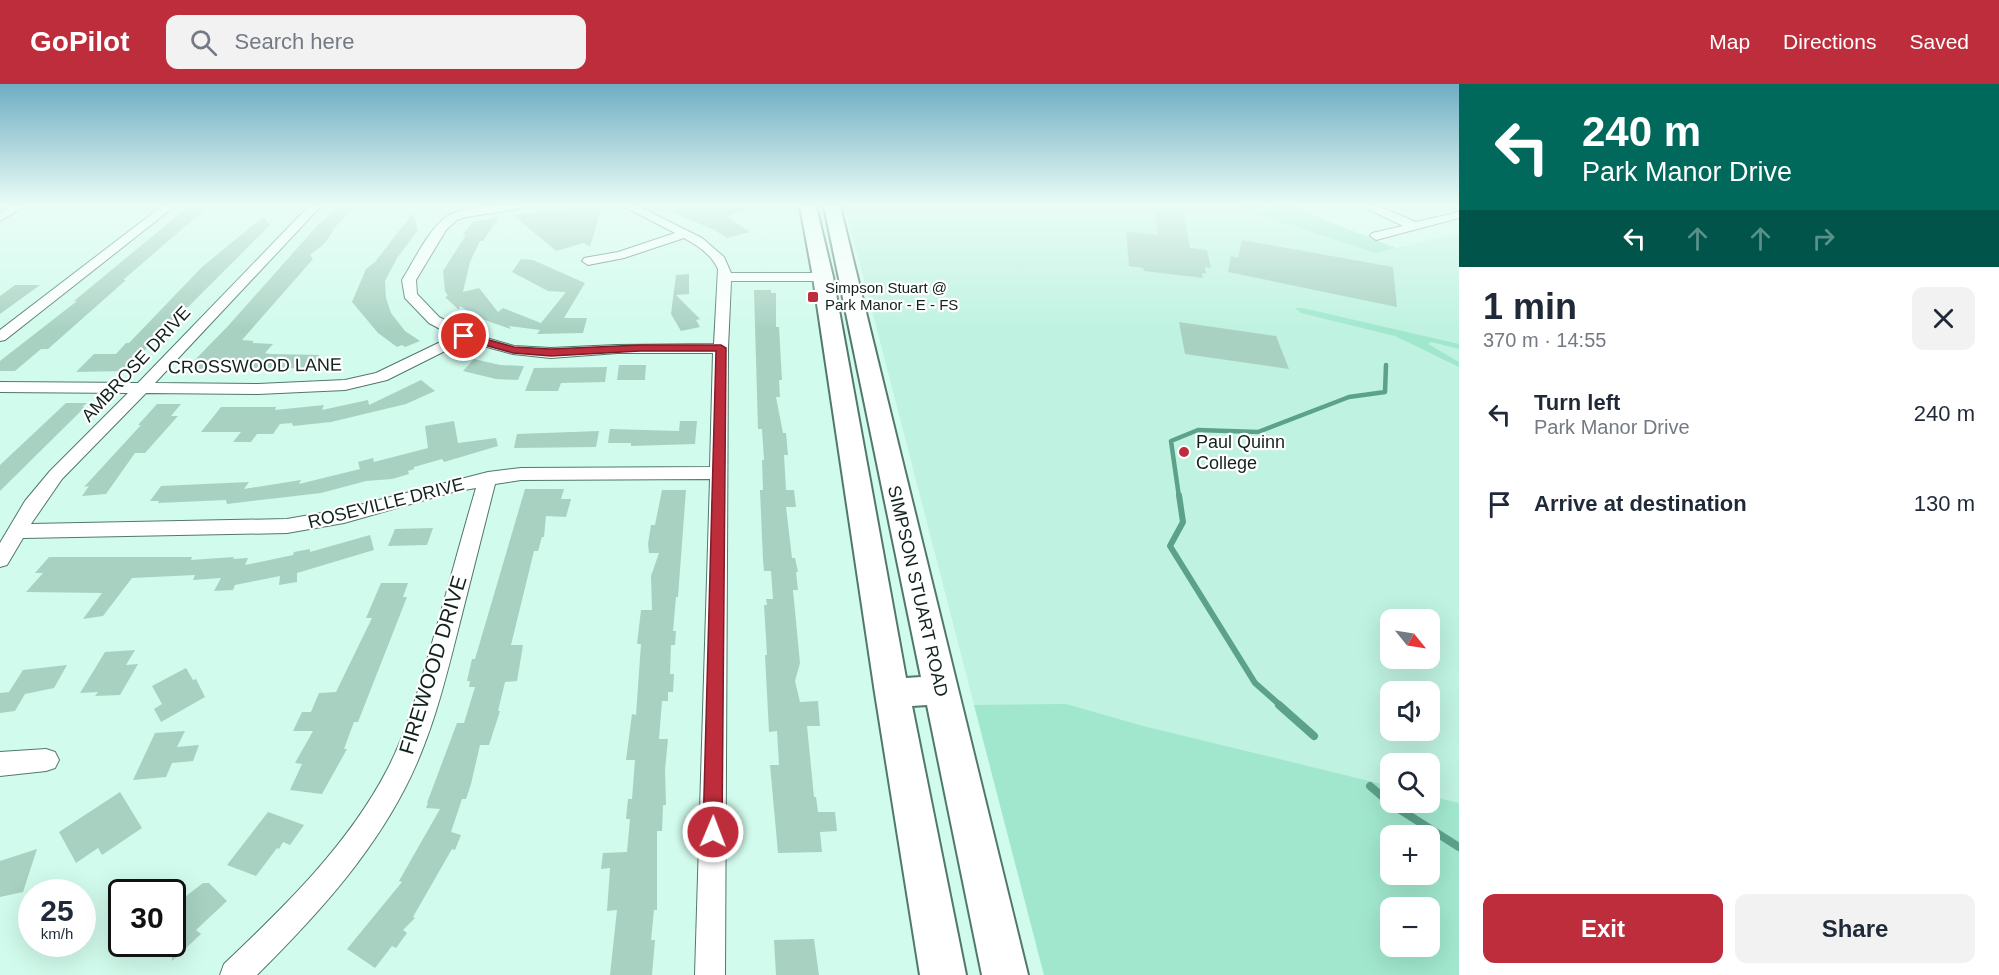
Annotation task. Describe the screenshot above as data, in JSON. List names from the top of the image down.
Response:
{
  "streets": {
    "main road": ["SIMPSON STUART ROAD"],
    "street": [
      "AMBROSE DRIVE",
      "CROSSWOOD LANE",
      "ROSEVILLE DRIVE",
      "FIREWOOD DRIVE"
    ]
  },
  "crossings": [
    ["AMBROSE DRIVE", "CROSSWOOD LANE"],
    ["AMBROSE DRIVE", "ROSEVILLE DRIVE"],
    ["ROSEVILLE DRIVE", "FIREWOOD DRIVE"]
  ],
  "places": {
    "transit": ["Simpson Stuart @ Park Manor - E - FS"],
    "other": ["Paul Quinn College"]
  },
  "north": "bottom right",
  "page": {
    "header": "GoPilot",
    "search": "Search here",
    "nav": ["Map", "Directions", "Saved"],
    "turn": ["240 m", "Park Manor Drive"],
    "heading": ["1 min", "370 m · 14:55"],
    "list": [
      {
        "name": "Turn left",
        "note": "Park Manor Drive",
        "value": "240 m"
      },
      {
        "name": "Arrive at destination",
        "value": "130 m"
      }
    ],
    "map_buttons": ["+", "−"],
    "speed": "25 km/h",
    "limit": "30",
    "buttons": ["Exit", "Share"]
  }
}
